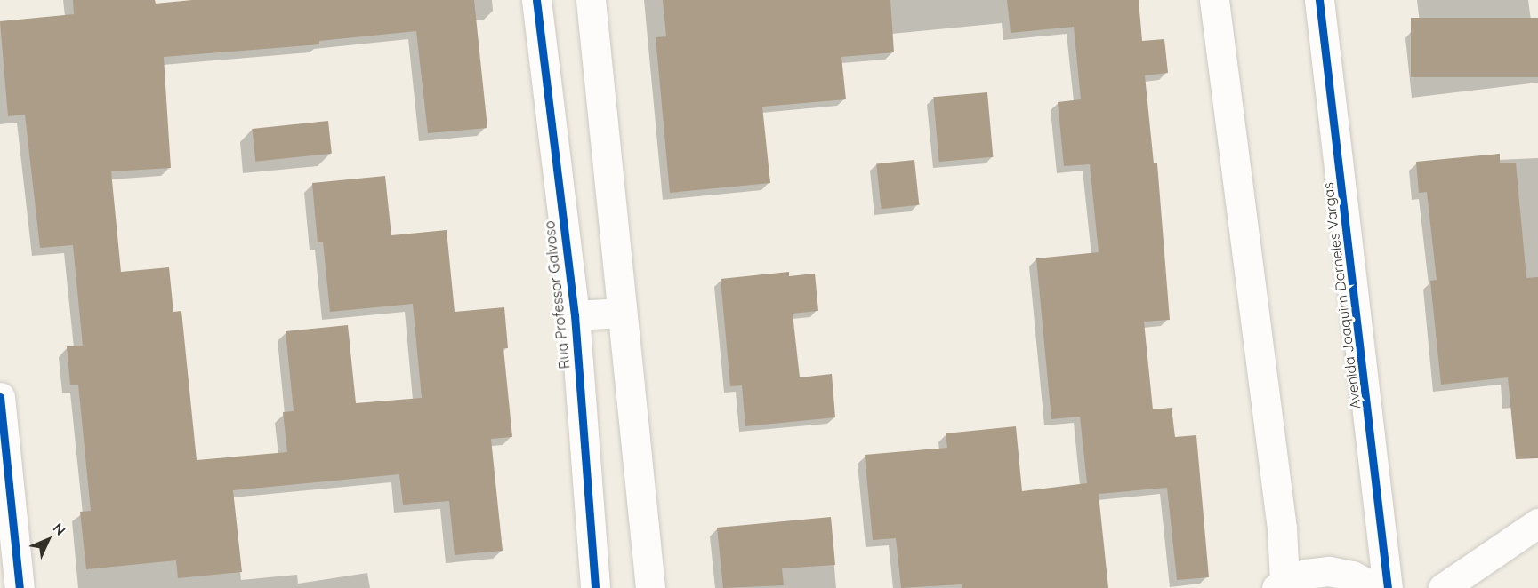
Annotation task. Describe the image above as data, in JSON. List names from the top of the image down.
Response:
{
  "streets": {
    "street": ["Rua Professor Galvoso", "Avenida Joaquim Dorneles Vargas"]
  },
  "north": "top right"
}
